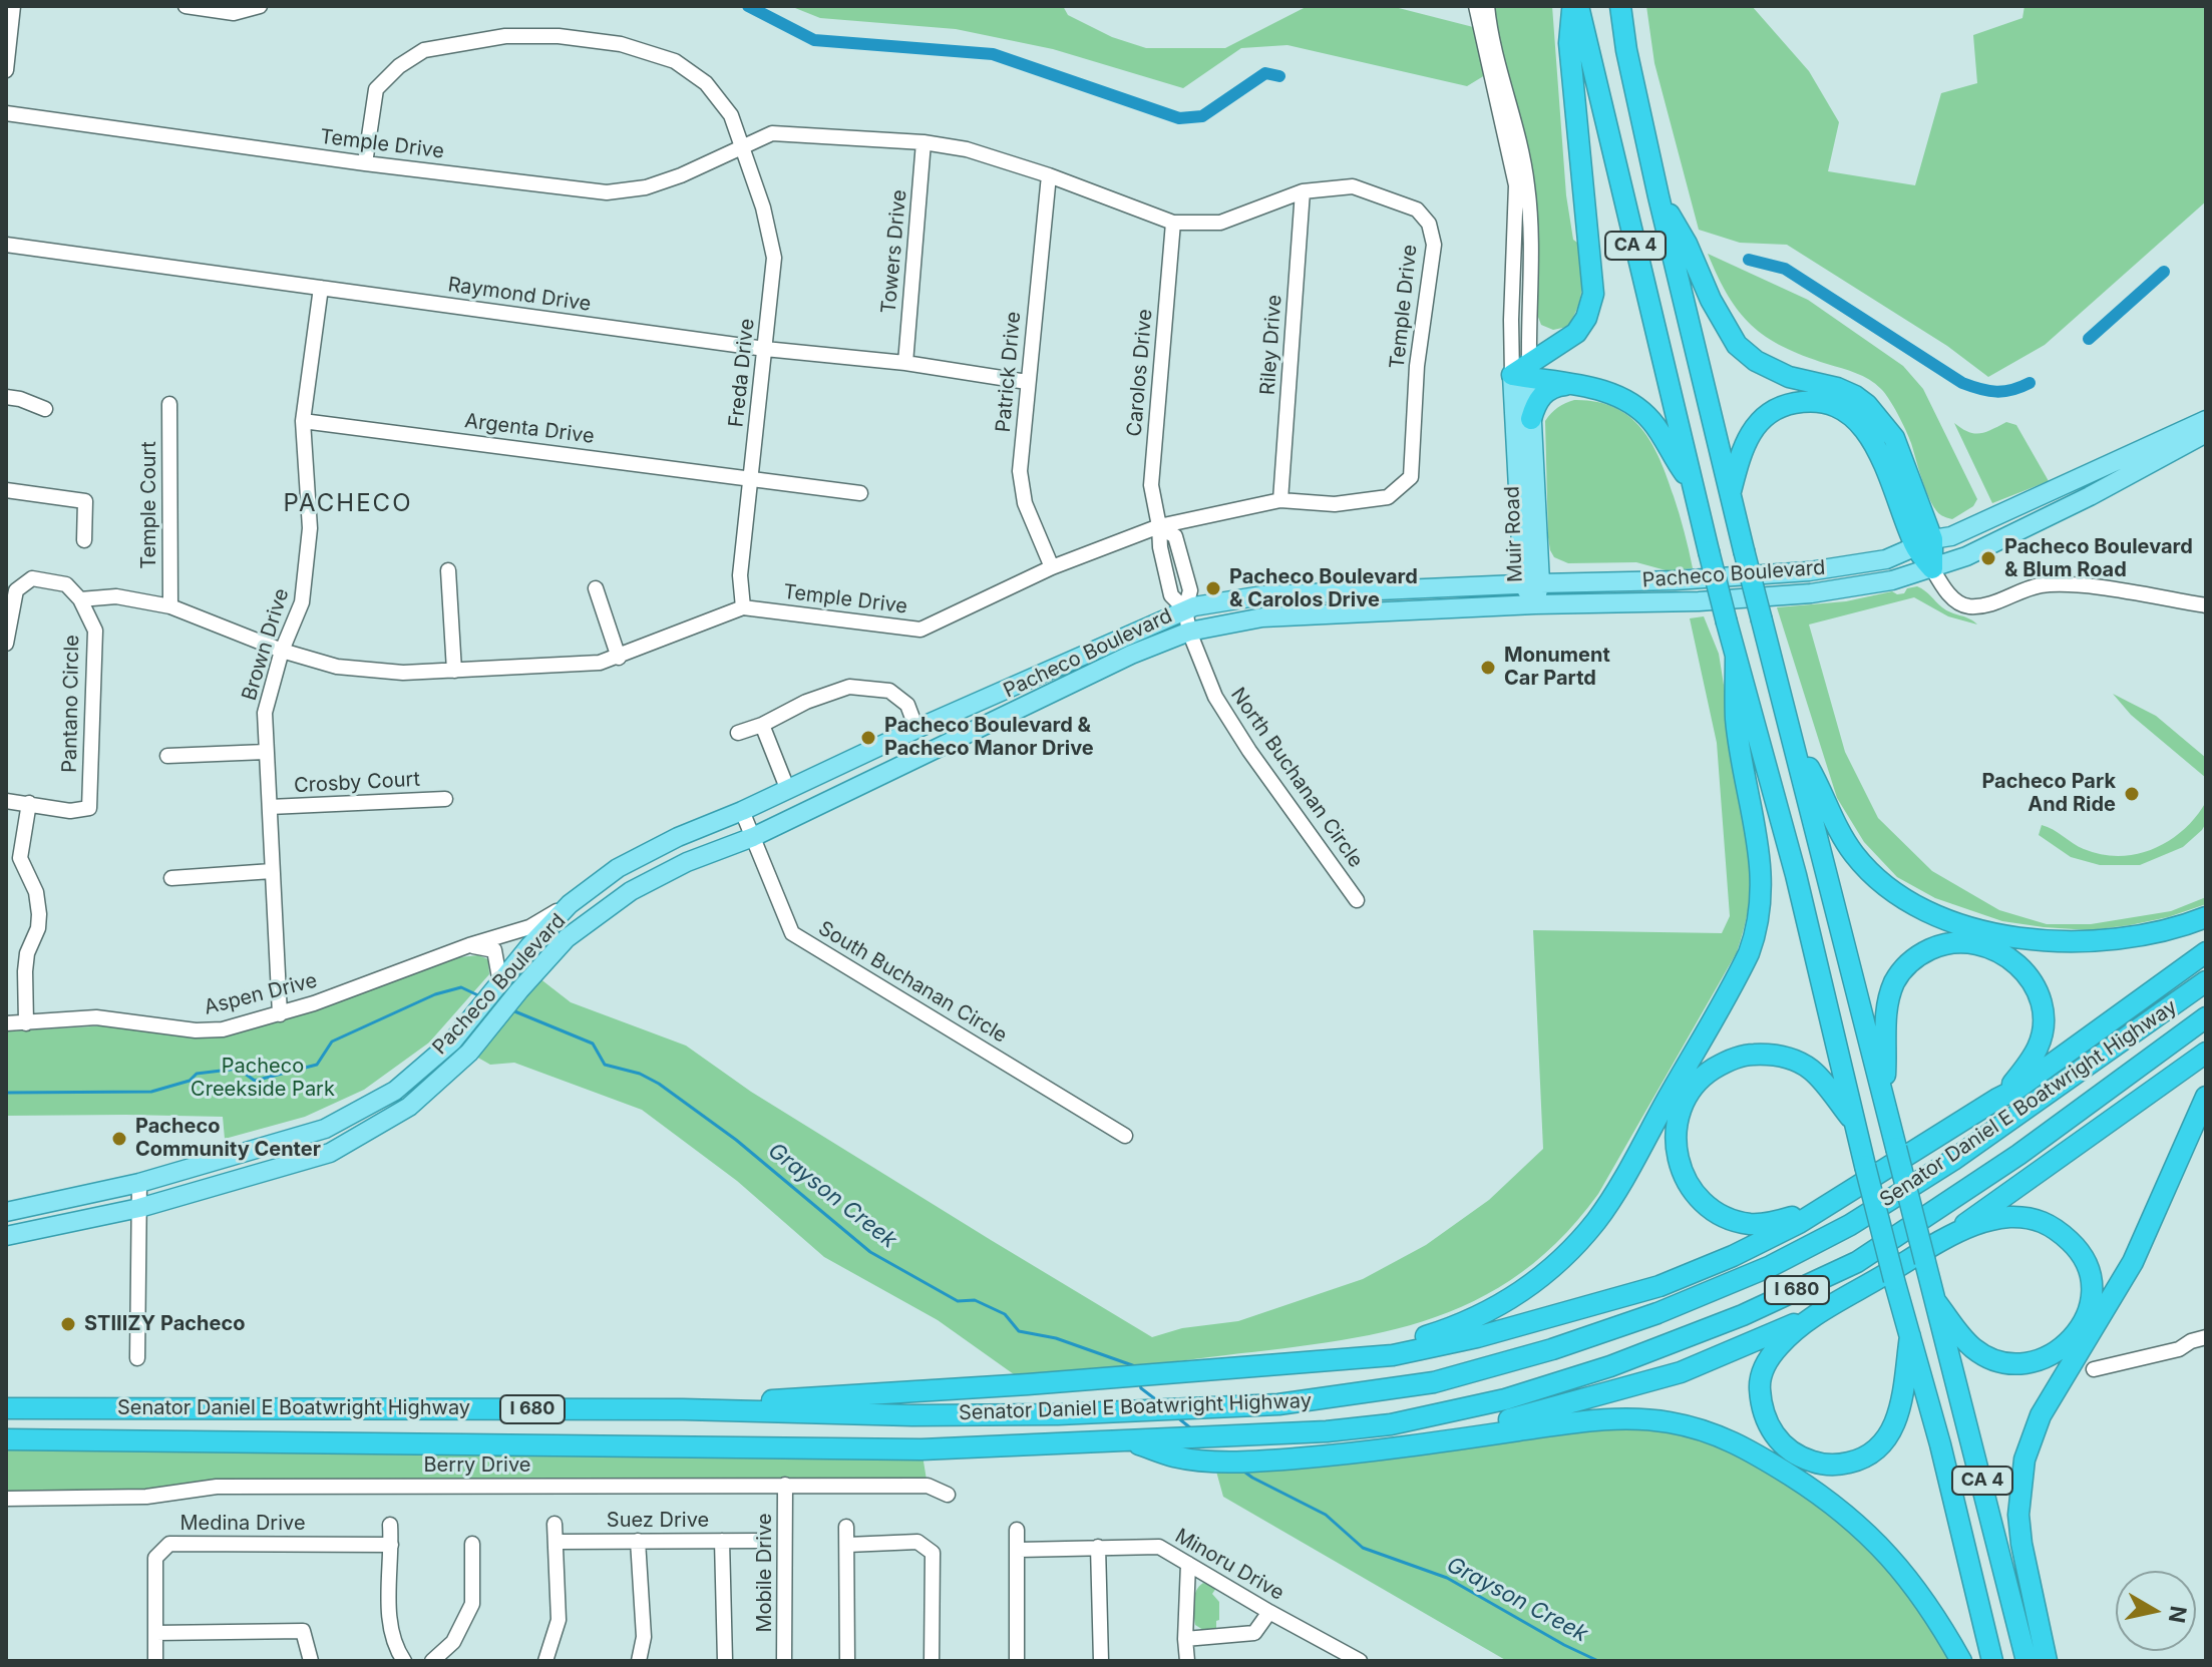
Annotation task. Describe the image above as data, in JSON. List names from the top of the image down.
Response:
{
  "streets": {
    "highway": ["CA 4", "Senator Daniel E Boatwright Highway", "I 680"],
    "main road": ["Muir Road", "Pacheco Boulevard"],
    "street": [
      "Temple Drive",
      "Towers Drive",
      "Raymond Drive",
      "Riley Drive",
      "Patrick Drive",
      "Freda Drive",
      "Carolos Drive",
      "Argenta Drive",
      "Temple Court",
      "Brown Drive",
      "Pantano Circle",
      "North Buchanan Circle",
      "Crosby Court",
      "South Buchanan Circle",
      "Aspen Drive",
      "Berry Drive",
      "Suez Drive",
      "Medina Drive",
      "Minoru Drive",
      "Mobile Drive"
    ]
  },
  "crossings": [
    ["Temple Drive", "Towers Drive"],
    ["Temple Drive", "Riley Drive"],
    ["Temple Drive", "Patrick Drive"],
    ["Temple Drive", "Freda Drive"],
    ["Temple Drive", "Carolos Drive"],
    ["Temple Drive", "Temple Court"],
    ["Temple Drive", "Brown Drive"],
    ["Temple Drive", "Pantano Circle"],
    ["Towers Drive", "Raymond Drive"],
    ["Raymond Drive", "Patrick Drive"],
    ["Raymond Drive", "Freda Drive"],
    ["Raymond Drive", "Brown Drive"],
    ["Freda Drive", "Argenta Drive"],
    ["Carolos Drive", "Pacheco Boulevard"],
    ["Carolos Drive", "North Buchanan Circle"],
    ["Argenta Drive", "Brown Drive"],
    ["Muir Road", "Pacheco Boulevard"],
    ["Pacheco Boulevard", "North Buchanan Circle"],
    ["Pacheco Boulevard", "South Buchanan Circle"],
    ["Pacheco Boulevard", "Aspen Drive"],
    ["Brown Drive", "Crosby Court"],
    ["Brown Drive", "Aspen Drive"],
    ["Berry Drive", "Mobile Drive"]
  ],
  "districts": ["PACHECO"],
  "water": ["Grayson Creek"],
  "parks": ["Pacheco Creekside Park"],
  "places": [
    "Pacheco Boulevard & Blum Road",
    "Pacheco Boulevard & Carolos Drive",
    "Monument Car Partd",
    "Pacheco Boulevard & Pacheco Manor Drive",
    "Pacheco Park And Ride",
    "Pacheco Community Center",
    "STIIIZY Pacheco"
  ],
  "north": "right"
}
